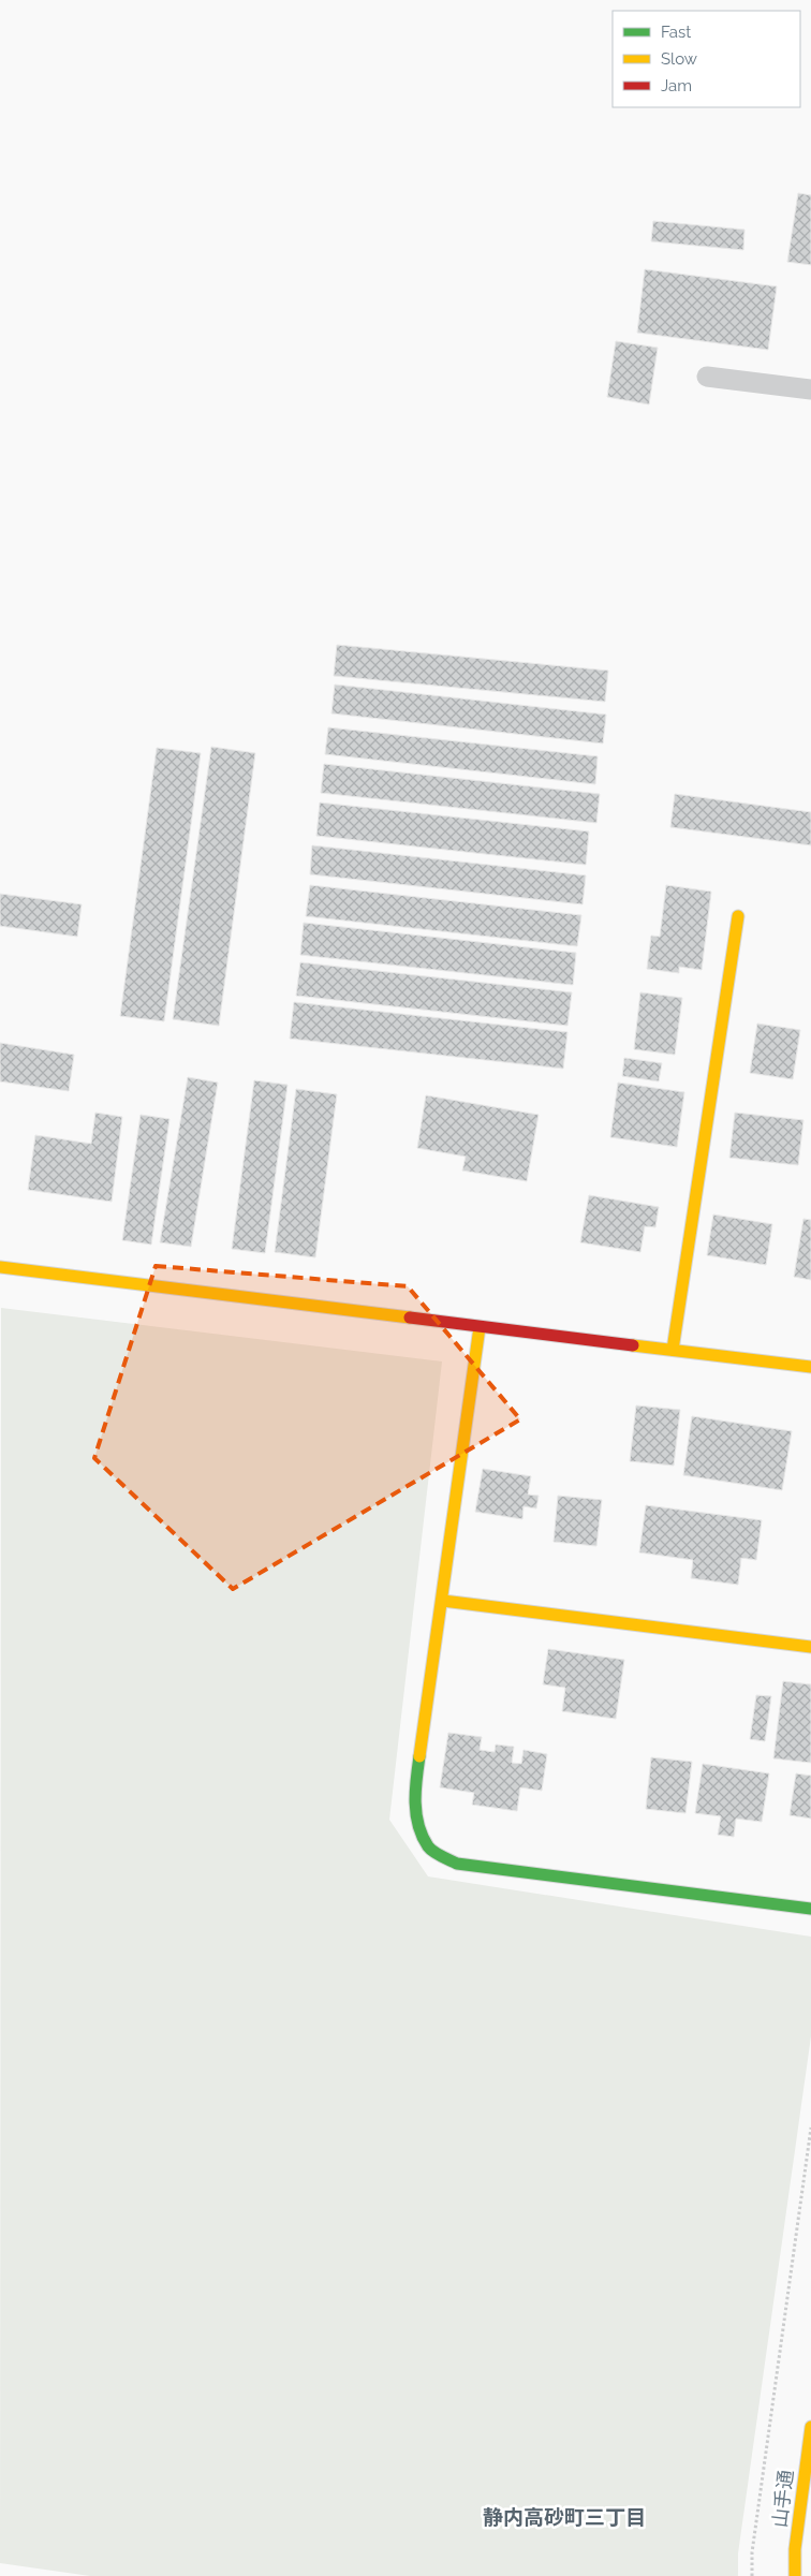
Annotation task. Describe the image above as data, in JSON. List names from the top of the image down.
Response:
{
  "streets": {
    "street": ["山手通"]
  },
  "districts": ["静内高砂町三丁目"],
  "legend": ["Fast", "Slow", "Jam"]
}
